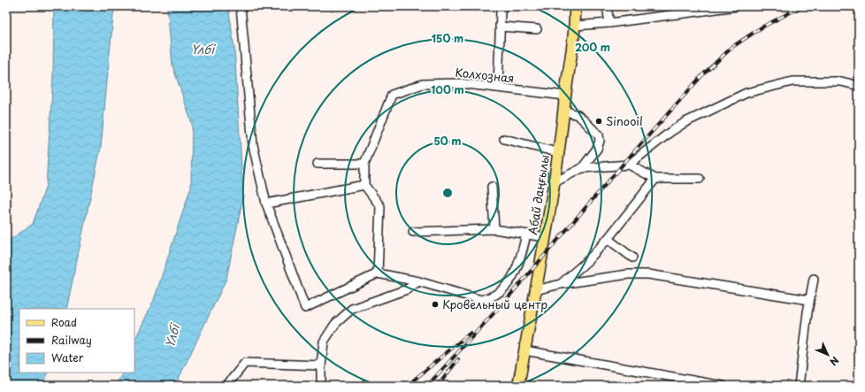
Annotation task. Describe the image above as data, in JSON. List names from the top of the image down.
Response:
{
  "streets": {
    "main road": ["Абай даңғылы"],
    "street": ["Колхозная"]
  },
  "crossings": [
    ["Колхозная", "Абай даңғылы"]
  ],
  "water": ["Үлбі"],
  "places": ["Sinooil", "Кровельный центр"],
  "legend": ["Road", "Railway", "Water"],
  "north": "bottom right",
  "rings": [
    "150 m",
    "200 m",
    "100 m",
    "50 m"
  ]
}
